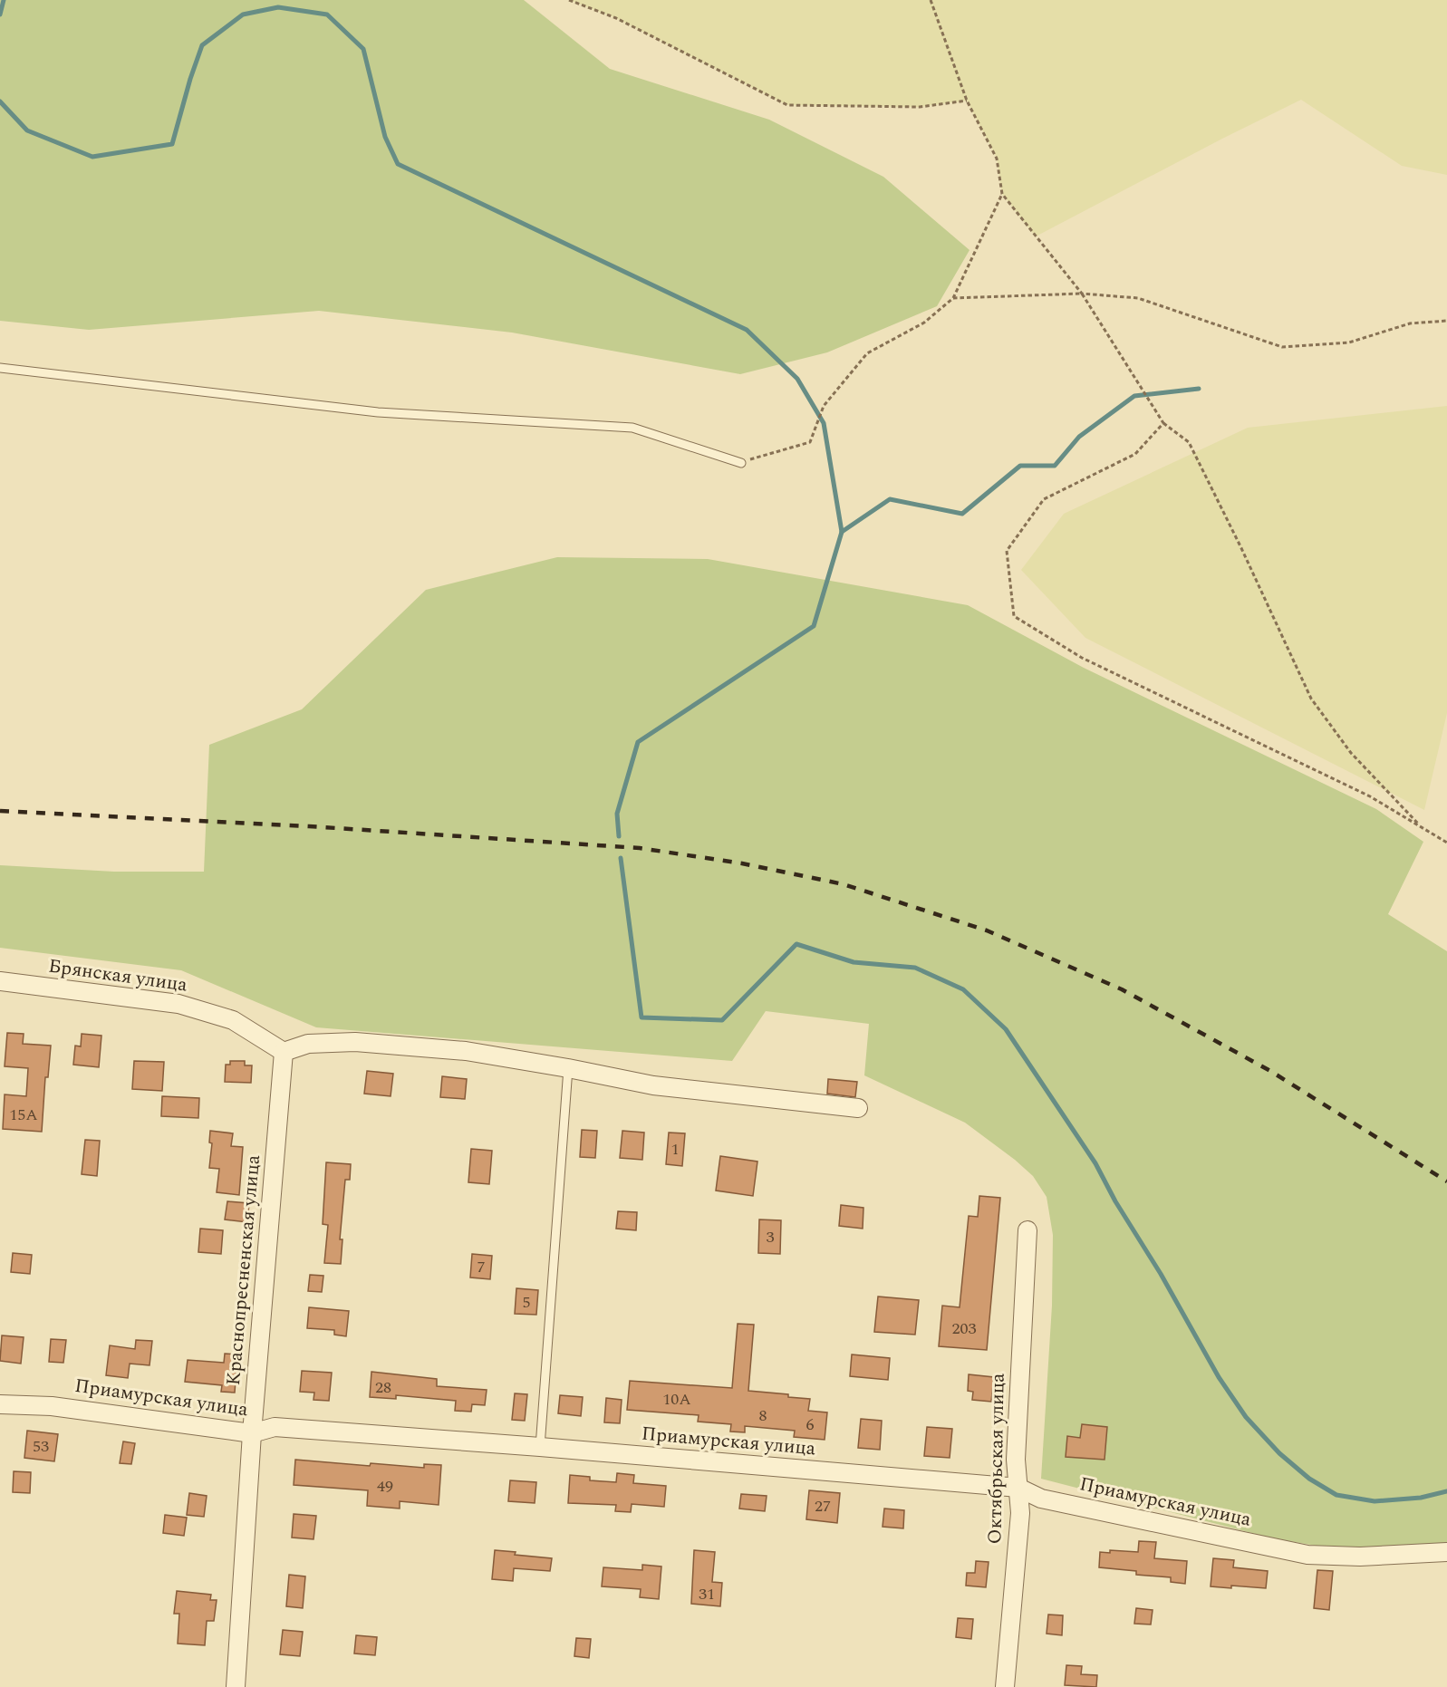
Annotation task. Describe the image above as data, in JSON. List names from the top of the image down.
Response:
{
  "streets": {
    "street": [
      "Брянская улица",
      "Краснопресненская улица",
      "Приамурская улица",
      "Октябрьская улица"
    ]
  },
  "crossings": [
    ["Брянская улица", "Краснопресненская улица"],
    ["Краснопресненская улица", "Приамурская улица"],
    ["Приамурская улица", "Октябрьская улица"]
  ],
  "house_numbers": [
    "15А",
    "1",
    "3",
    "7",
    "5",
    "203",
    "28",
    "10А",
    "8",
    "6",
    "53",
    "49",
    "27",
    "31"
  ]
}
